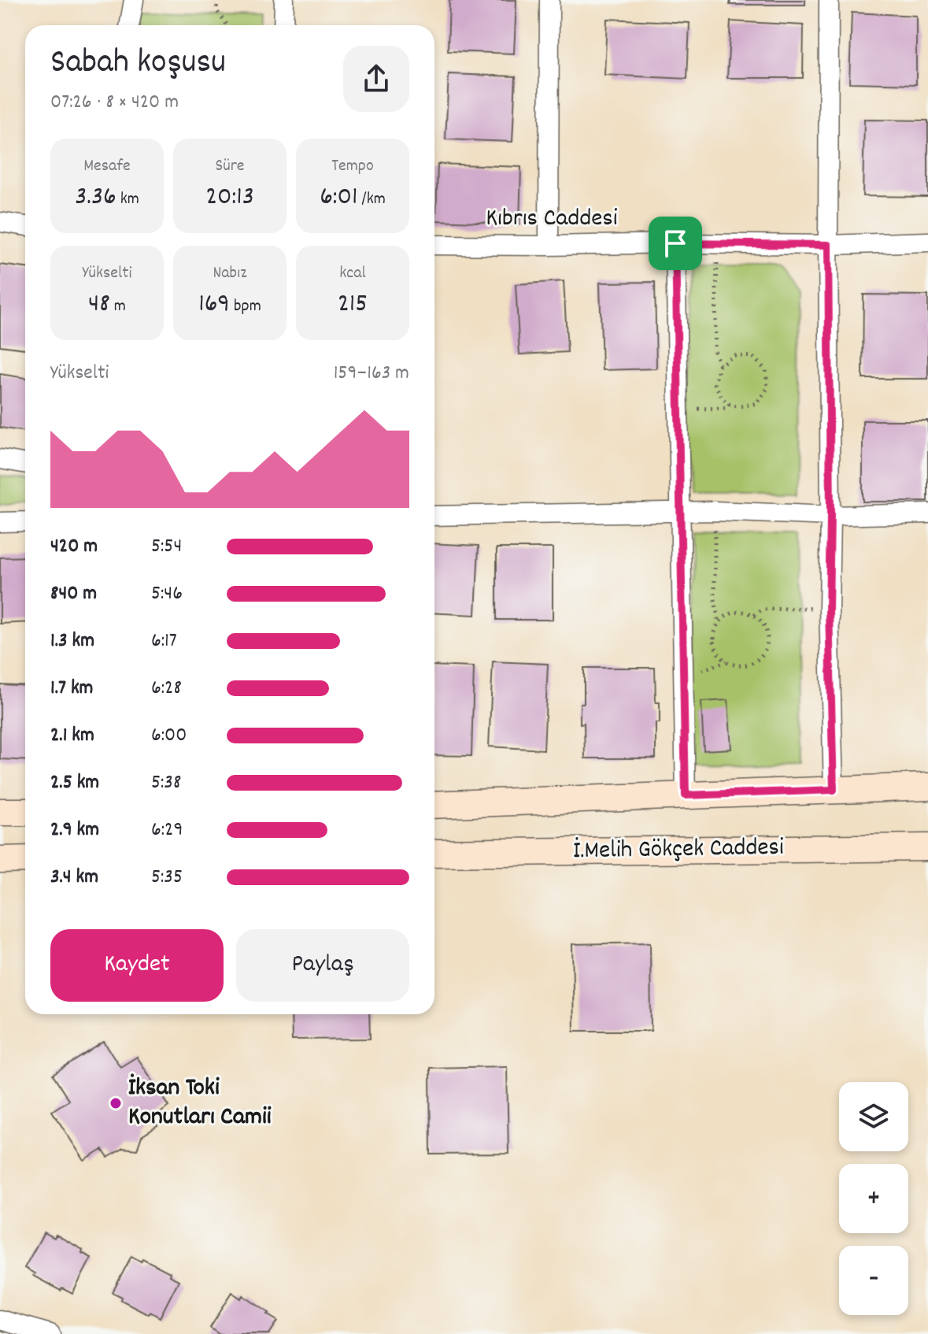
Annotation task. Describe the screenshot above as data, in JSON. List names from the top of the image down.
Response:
{
  "streets": {
    "main road": ["İ.Melih Gökçek Caddesi"],
    "street": ["Kıbrıs Caddesi"]
  },
  "places": ["İksan Toki Konutları Camii"],
  "page": {
    "heading": ["Sabah koşusu", "07:26 · 8 × 420 m"],
    "stats": [
      ["Mesafe", "3.36 km"],
      ["Süre", "20:13"],
      ["Tempo", "6:01 /km"],
      ["Yükselti", "48 m"],
      ["Nabız", "169 bpm"],
      ["kcal", "215"]
    ],
    "chart": ["Yükselti", "159–163 m"],
    "list": [
      {
        "name": "420 m",
        "note": "5:54"
      },
      {
        "name": "840 m",
        "note": "5:46"
      },
      {
        "name": "1.3 km",
        "note": "6:17"
      },
      {
        "name": "1.7 km",
        "note": "6:28"
      },
      {
        "name": "2.1 km",
        "note": "6:00"
      },
      {
        "name": "2.5 km",
        "note": "5:38"
      },
      {
        "name": "2.9 km",
        "note": "6:29"
      },
      {
        "name": "3.4 km",
        "note": "5:35"
      }
    ],
    "buttons": ["Kaydet", "Paylaş"],
    "map_buttons": ["+", "−"]
  }
}
